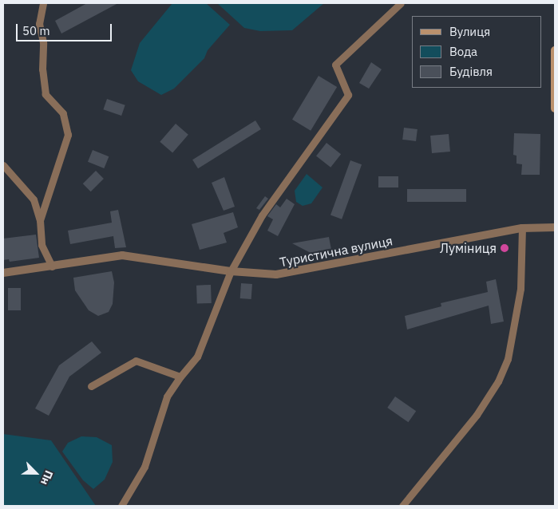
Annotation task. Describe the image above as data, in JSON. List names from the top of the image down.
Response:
{
  "streets": {
    "street": ["Туристична вулиця"]
  },
  "places": ["Луміниця"],
  "legend": ["Вулиця", "Вода", "Будівля"],
  "scale_bar": "50 m",
  "north": "bottom right"
}
